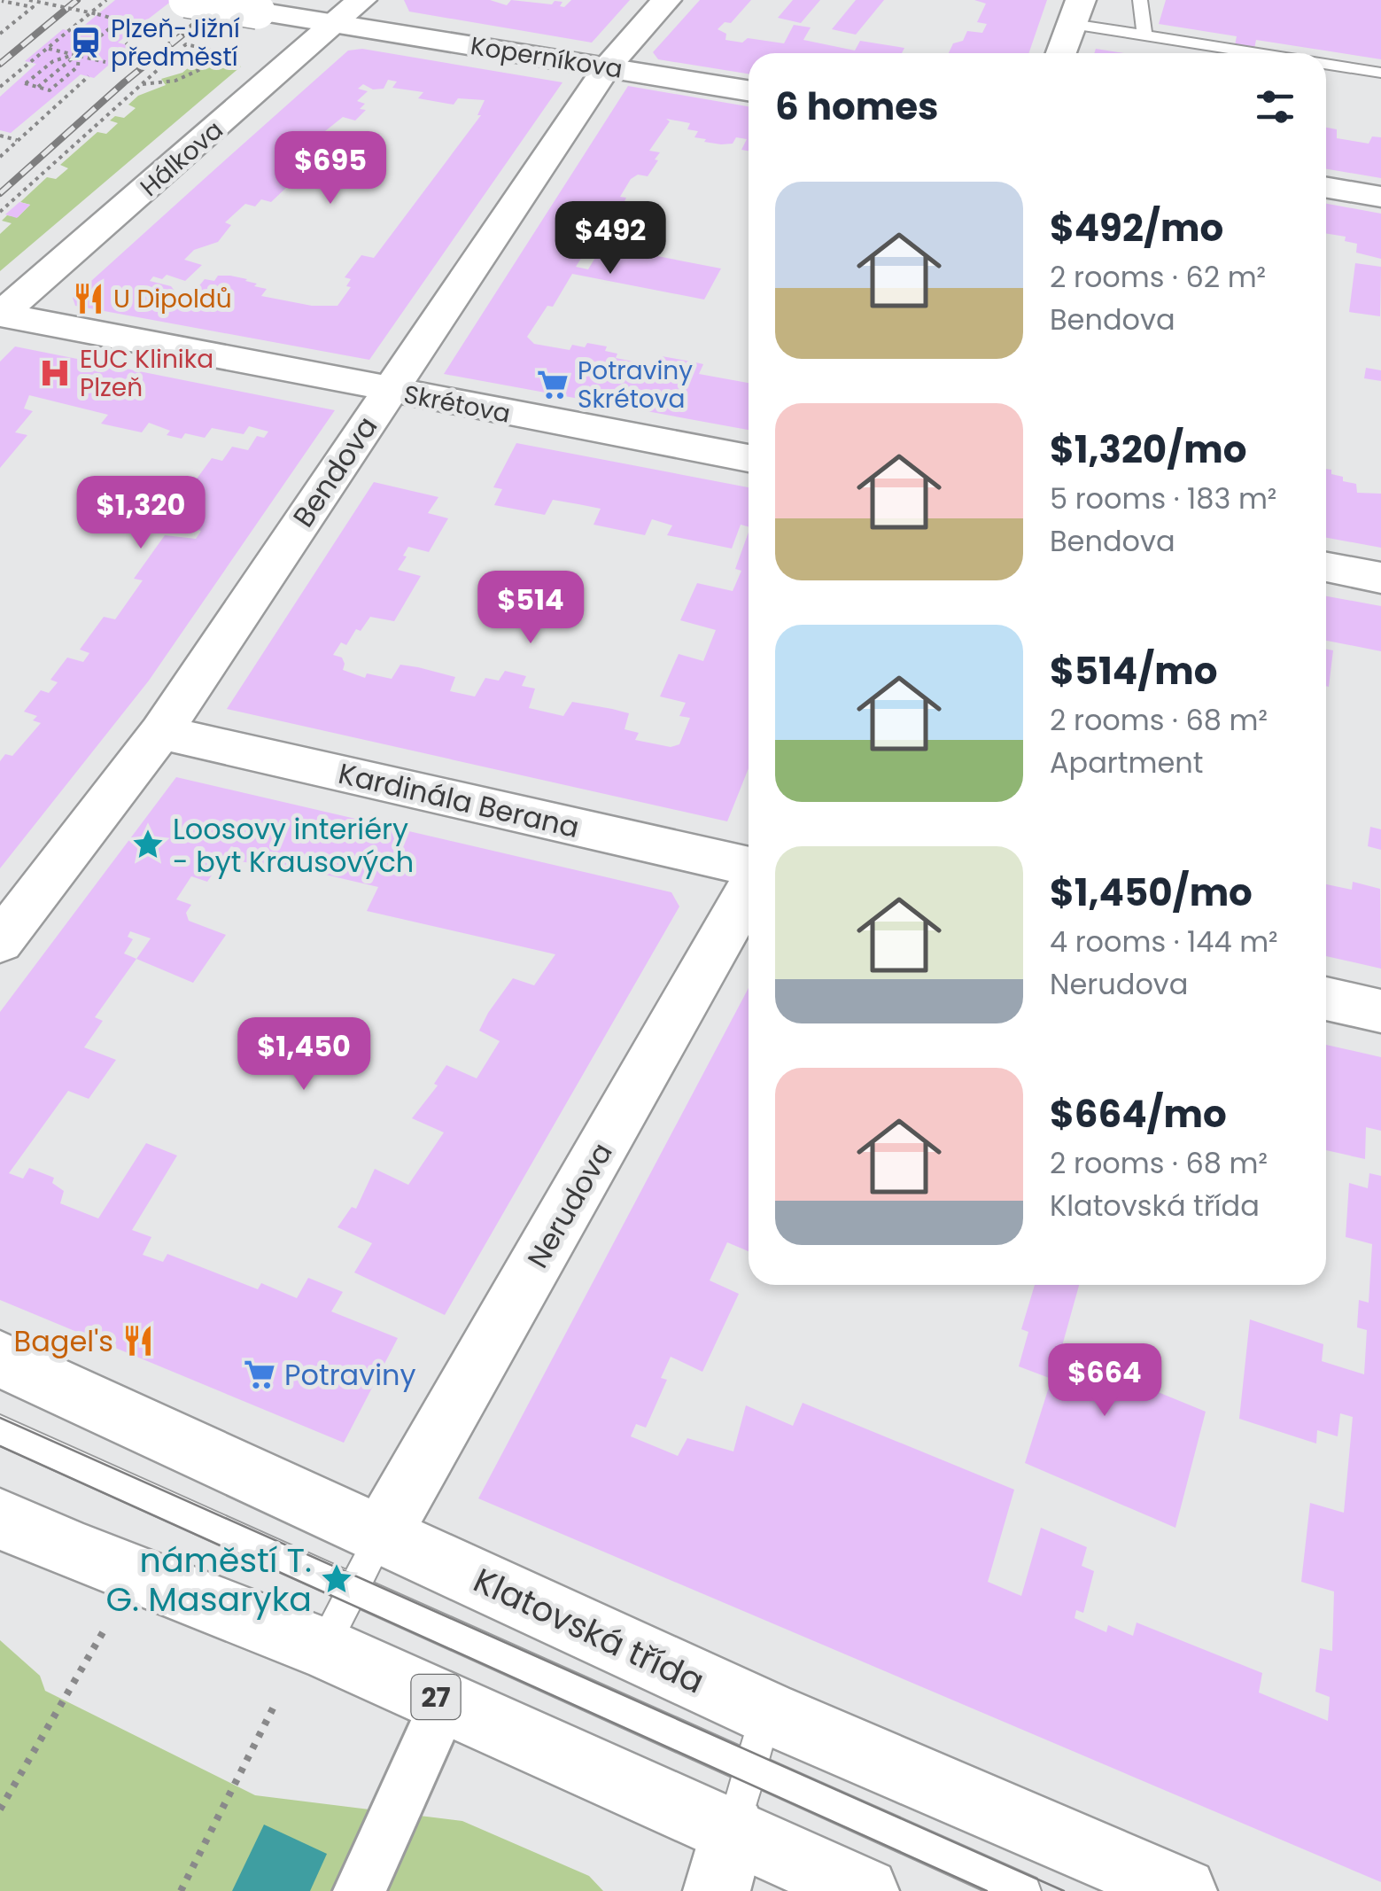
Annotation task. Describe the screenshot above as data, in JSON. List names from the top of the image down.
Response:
{
  "streets": {
    "street": [
      "Koperníkova",
      "Hálkova",
      "Skrétova",
      "Bendova",
      "Kardinála Berana",
      "Nerudova",
      "Klatovská třída",
      "27"
    ]
  },
  "crossings": [
    ["Koperníkova", "Hálkova"],
    ["Koperníkova", "Bendova"],
    ["Hálkova", "Skrétova"],
    ["Skrétova", "Bendova"],
    ["Bendova", "Kardinála Berana"],
    ["Nerudova", "Klatovská třída"]
  ],
  "places": {
    "station": ["Plzeň-Jižní předměstí"],
    "restaurant": ["U Dipoldů", "Bagel's"],
    "hospital": ["EUC Klinika Plzeň"],
    "supermarket": ["Potraviny Skrétova", "Potraviny"],
    "place": ["Loosovy interiéry - byt Krausových", "náměstí T. G. Masaryka"]
  },
  "page": {
    "heading": "6 homes",
    "price": [
      "$695",
      "$492",
      "$1,320",
      "$514",
      "$1,450",
      "$664"
    ],
    "list": [
      {
        "name": "$492/mo",
        "note": "2 rooms · 62 m² · Bendova"
      },
      {
        "name": "$1,320/mo",
        "note": "5 rooms · 183 m² · Bendova"
      },
      {
        "name": "$514/mo",
        "note": "2 rooms · 68 m² · Apartment"
      },
      {
        "name": "$1,450/mo",
        "note": "4 rooms · 144 m² · Nerudova"
      },
      {
        "name": "$664/mo",
        "note": "2 rooms · 68 m² · Klatovská třída"
      }
    ]
  }
}
